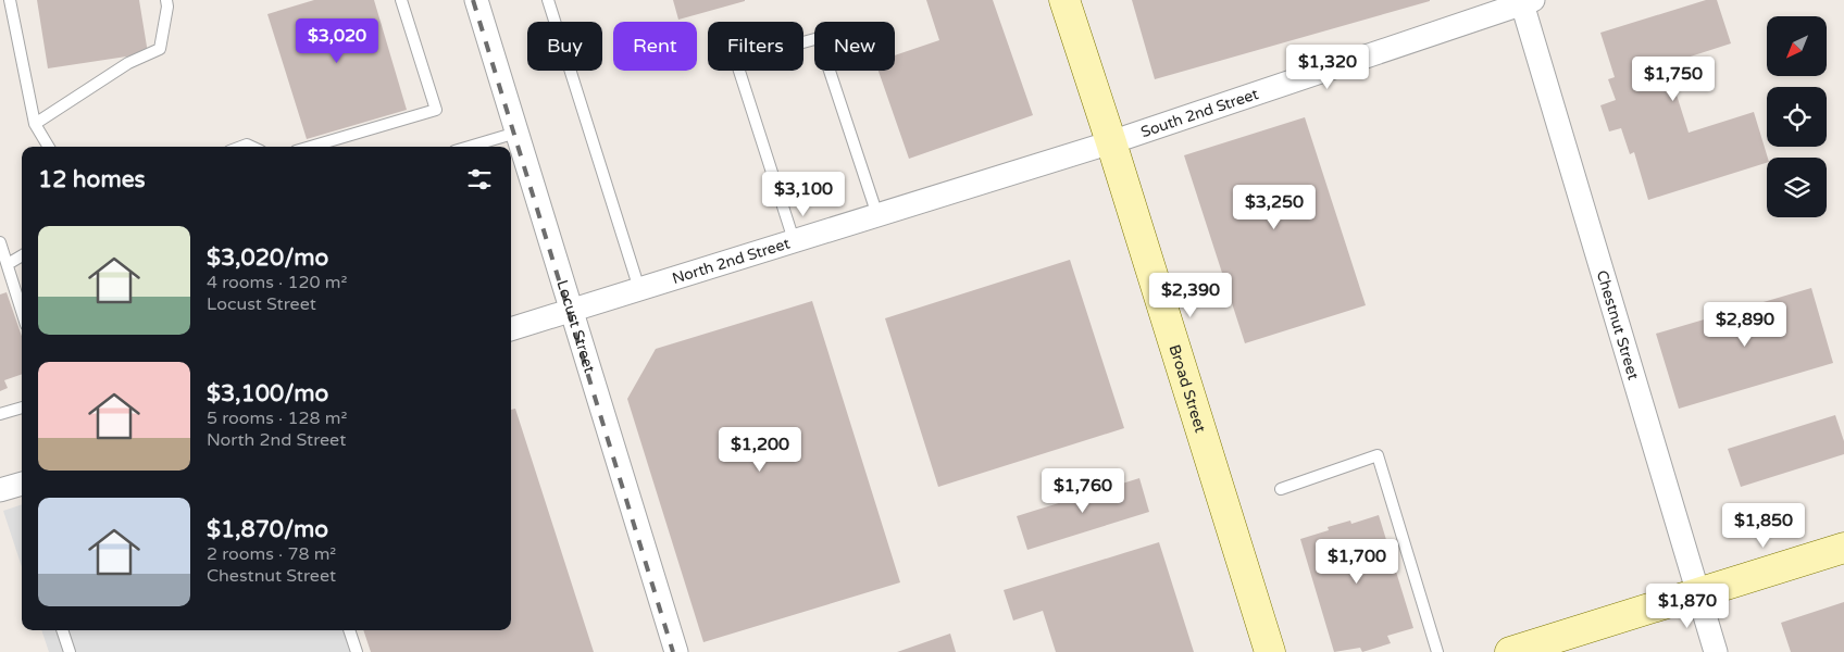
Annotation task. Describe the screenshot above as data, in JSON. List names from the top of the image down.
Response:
{
  "streets": {
    "main road": ["Broad Street"],
    "street": [
      "South 2nd Street",
      "North 2nd Street",
      "Locust Street",
      "Chestnut Street"
    ]
  },
  "crossings": [
    ["South 2nd Street", "North 2nd Street"],
    ["South 2nd Street", "Chestnut Street"],
    ["South 2nd Street", "Broad Street"],
    ["North 2nd Street", "Locust Street"],
    ["North 2nd Street", "Broad Street"]
  ],
  "north": "bottom left",
  "page": {
    "price": [
      "$3,020",
      "$1,320",
      "$1,750",
      "$3,100",
      "$3,250",
      "$2,390",
      "$2,890",
      "$1,200",
      "$1,760",
      "$1,850",
      "$1,700",
      "$1,870"
    ],
    "chip": [
      "Buy",
      "Rent",
      "Filters",
      "New"
    ],
    "heading": "12 homes",
    "list": [
      {
        "name": "$3,020/mo",
        "note": "4 rooms · 120 m² · Locust Street"
      },
      {
        "name": "$3,100/mo",
        "note": "5 rooms · 128 m² · North 2nd Street"
      },
      {
        "name": "$1,870/mo",
        "note": "2 rooms · 78 m² · Chestnut Street"
      }
    ]
  }
}
